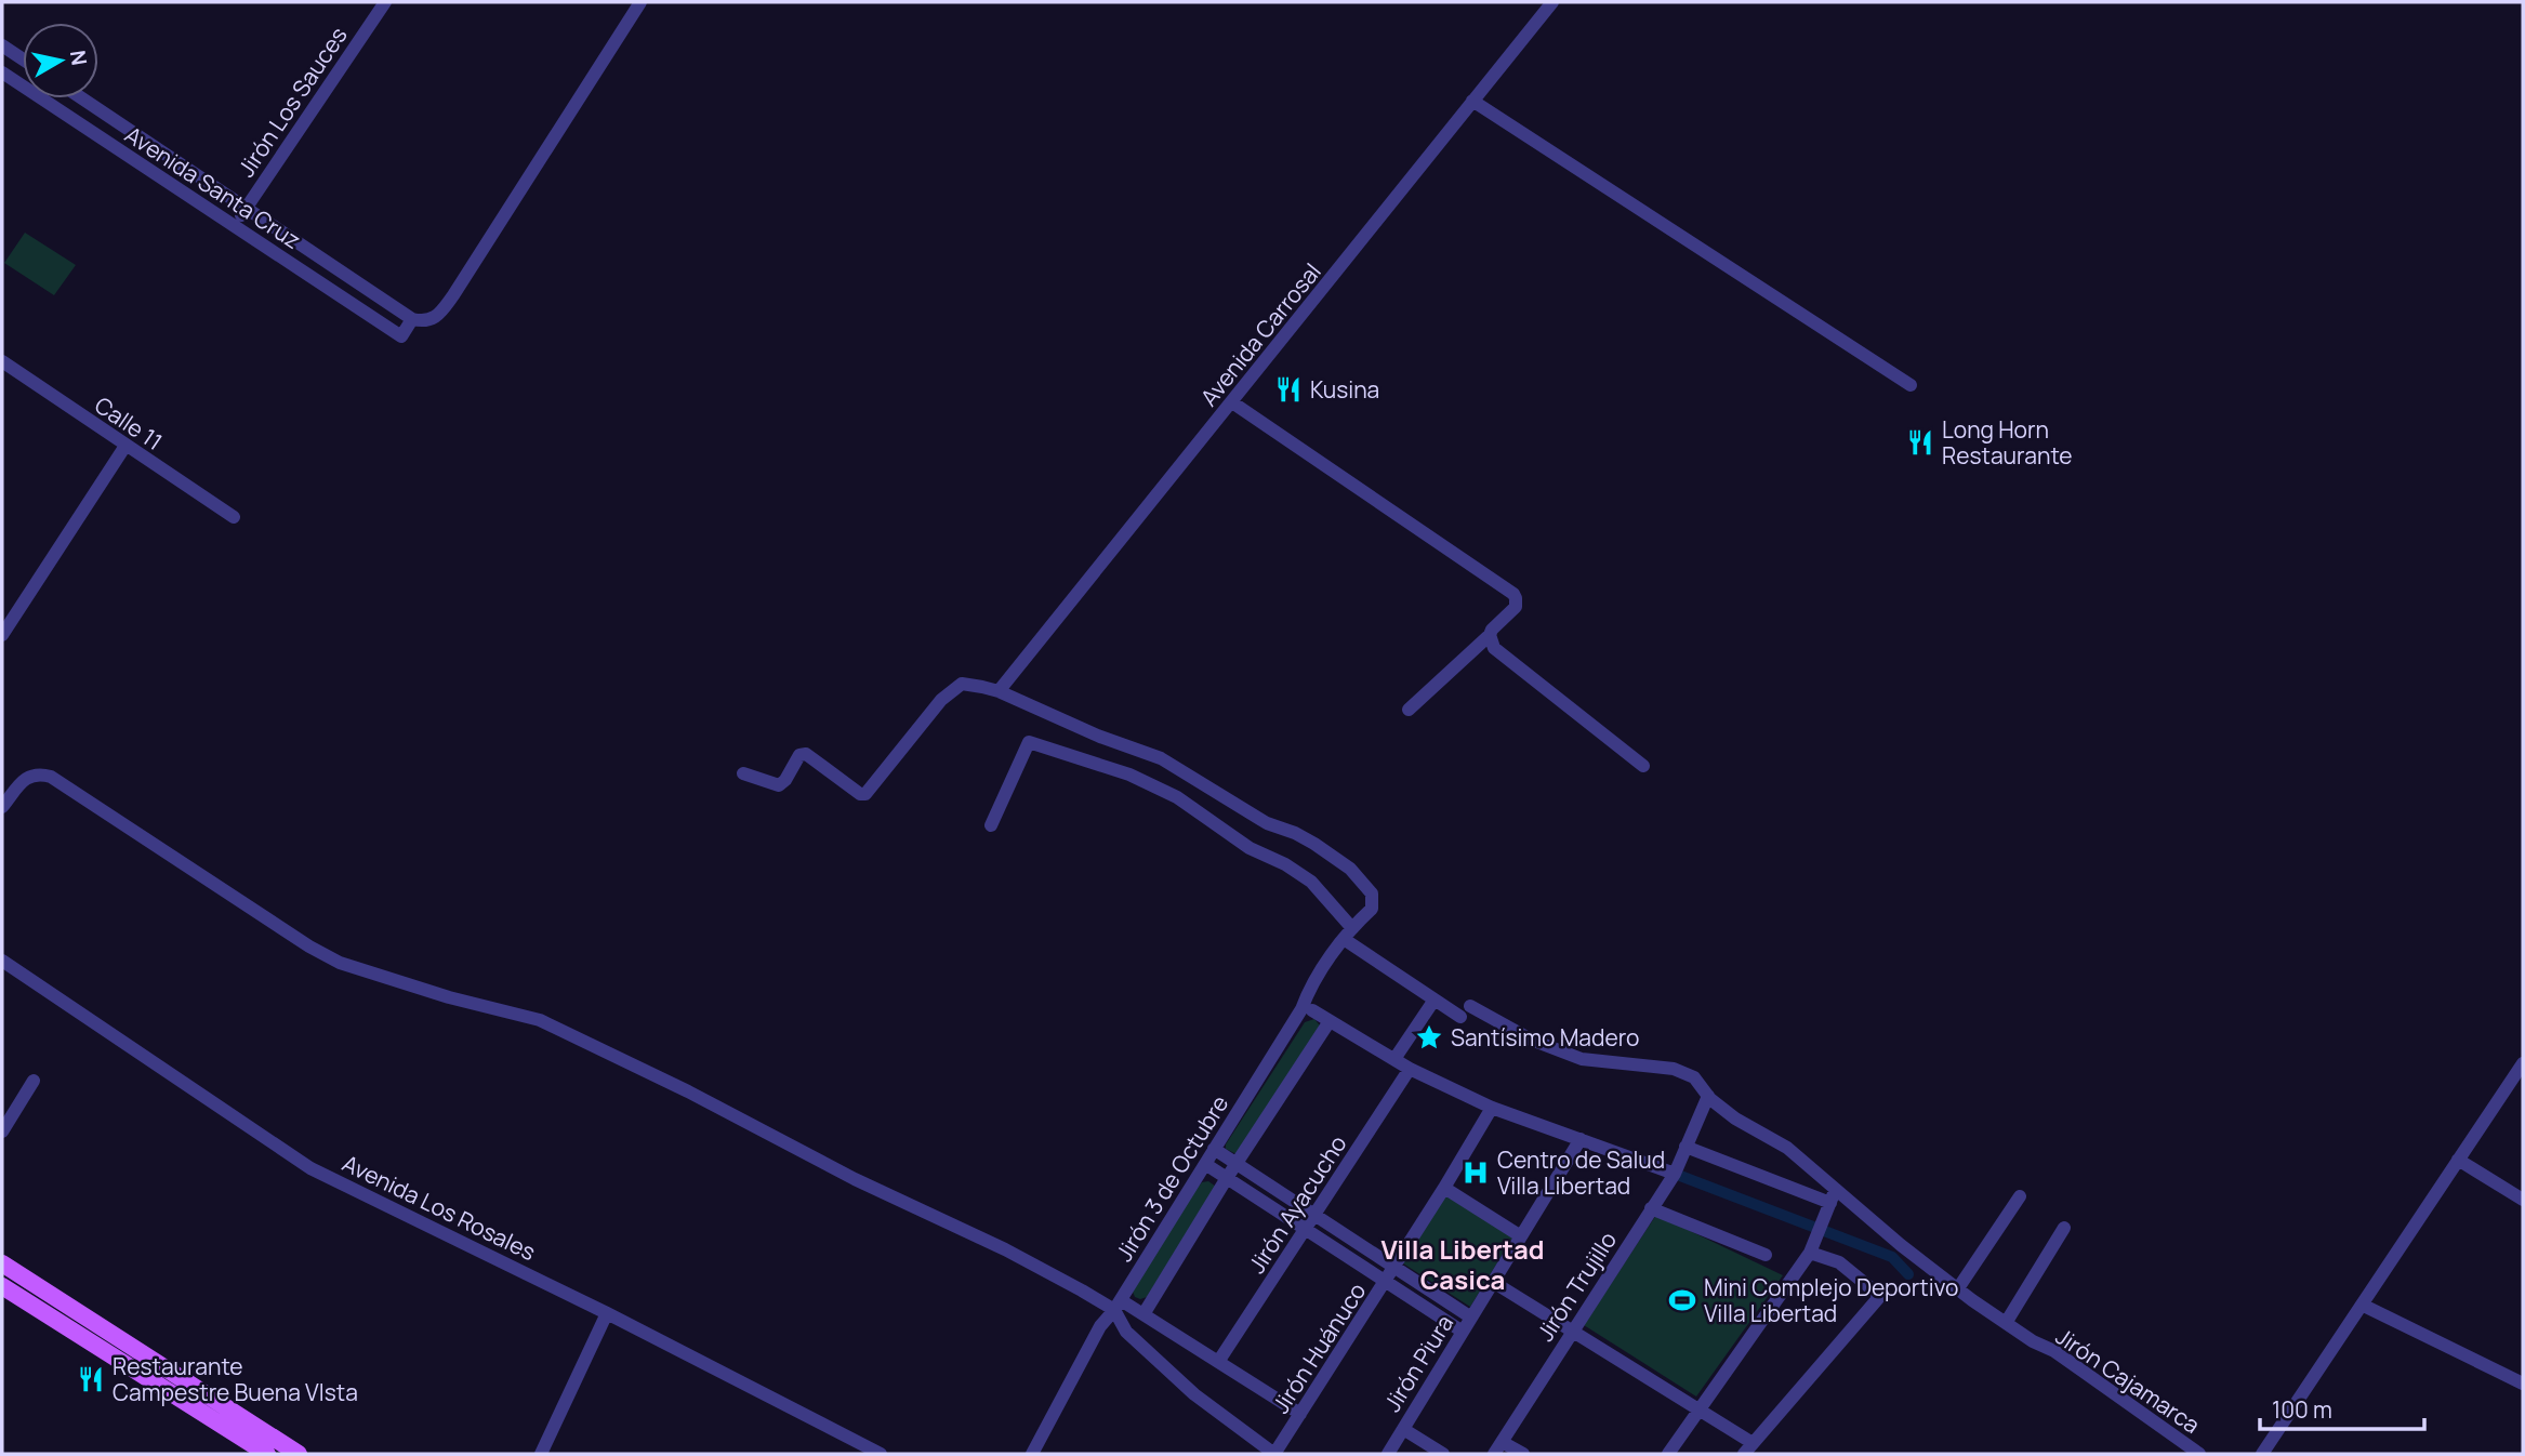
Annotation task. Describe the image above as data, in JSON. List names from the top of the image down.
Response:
{
  "streets": {
    "street": [
      "Jirón Los Sauces",
      "Avenida Santa Cruz",
      "Avenida Carrosal",
      "Calle 11",
      "Jirón 3 de Octubre",
      "Jirón Ayacucho",
      "Avenida Los Rosales",
      "Jirón Trujillo",
      "Jirón Huánuco",
      "Jirón Piura",
      "Jirón Cajamarca"
    ]
  },
  "crossings": [
    ["Jirón Los Sauces", "Avenida Santa Cruz"],
    ["Avenida Carrosal", "Jirón 3 de Octubre"]
  ],
  "districts": ["Villa Libertad Casica"],
  "places": {
    "restaurant": ["Kusina", "Long Horn Restaurante", "Restaurante Campestre Buena VIsta"],
    "place": ["Santísimo Madero"],
    "hospital": ["Centro de Salud Villa Libertad"],
    "sports": ["Mini Complejo Deportivo Villa Libertad"]
  },
  "scale_bar": "100 m",
  "north": "right"
}
